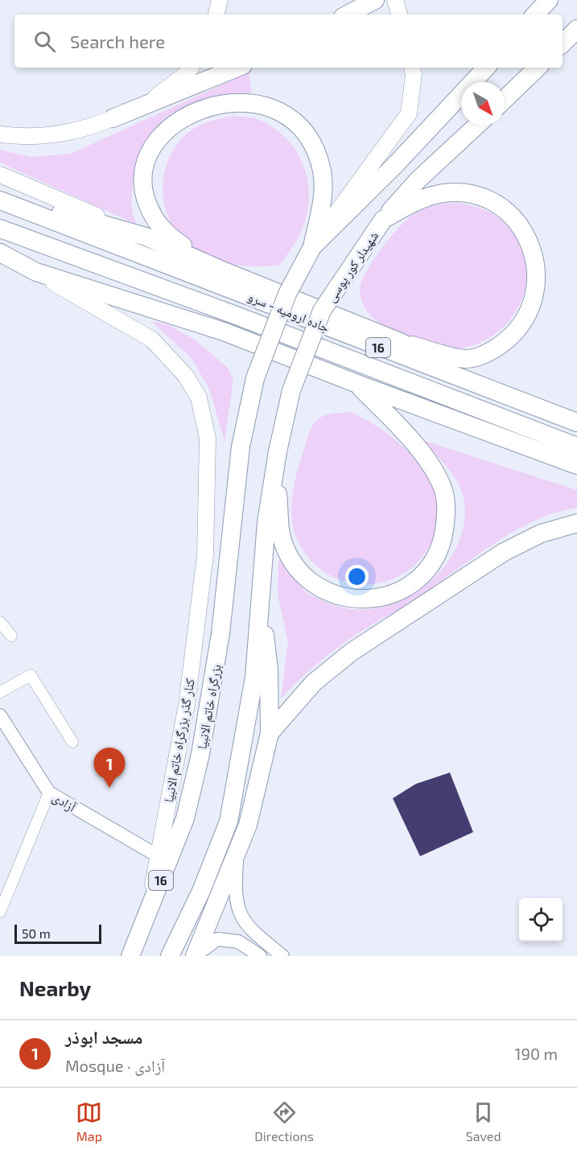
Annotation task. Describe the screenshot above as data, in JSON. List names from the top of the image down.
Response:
{
  "streets": {
    "highway": [
      "شهیدلر کور پوسی",
      "جاده ارومیه - سرو",
      "16",
      "بزرگراه خاتم الانبیا"
    ],
    "main road": ["کنار گذر بزرگراه خاتم الانبیا"],
    "street": ["آزادی"]
  },
  "crossings": [
    ["بزرگراه خاتم الانبیا", "کنار گذر بزرگراه خاتم الانبیا"],
    ["کنار گذر بزرگراه خاتم الانبیا", "آزادی"]
  ],
  "scale_bar": "50 m",
  "north": "bottom right",
  "page": {
    "search": "Search here",
    "pins": "1",
    "scale": "50 m",
    "heading": "Nearby",
    "list": [
      {
        "mark": "1",
        "name": "مسجد ابوذر",
        "note": "Mosque · آزادی",
        "value": "190 m"
      }
    ],
    "nav": ["Map", "Directions", "Saved"]
  }
}
